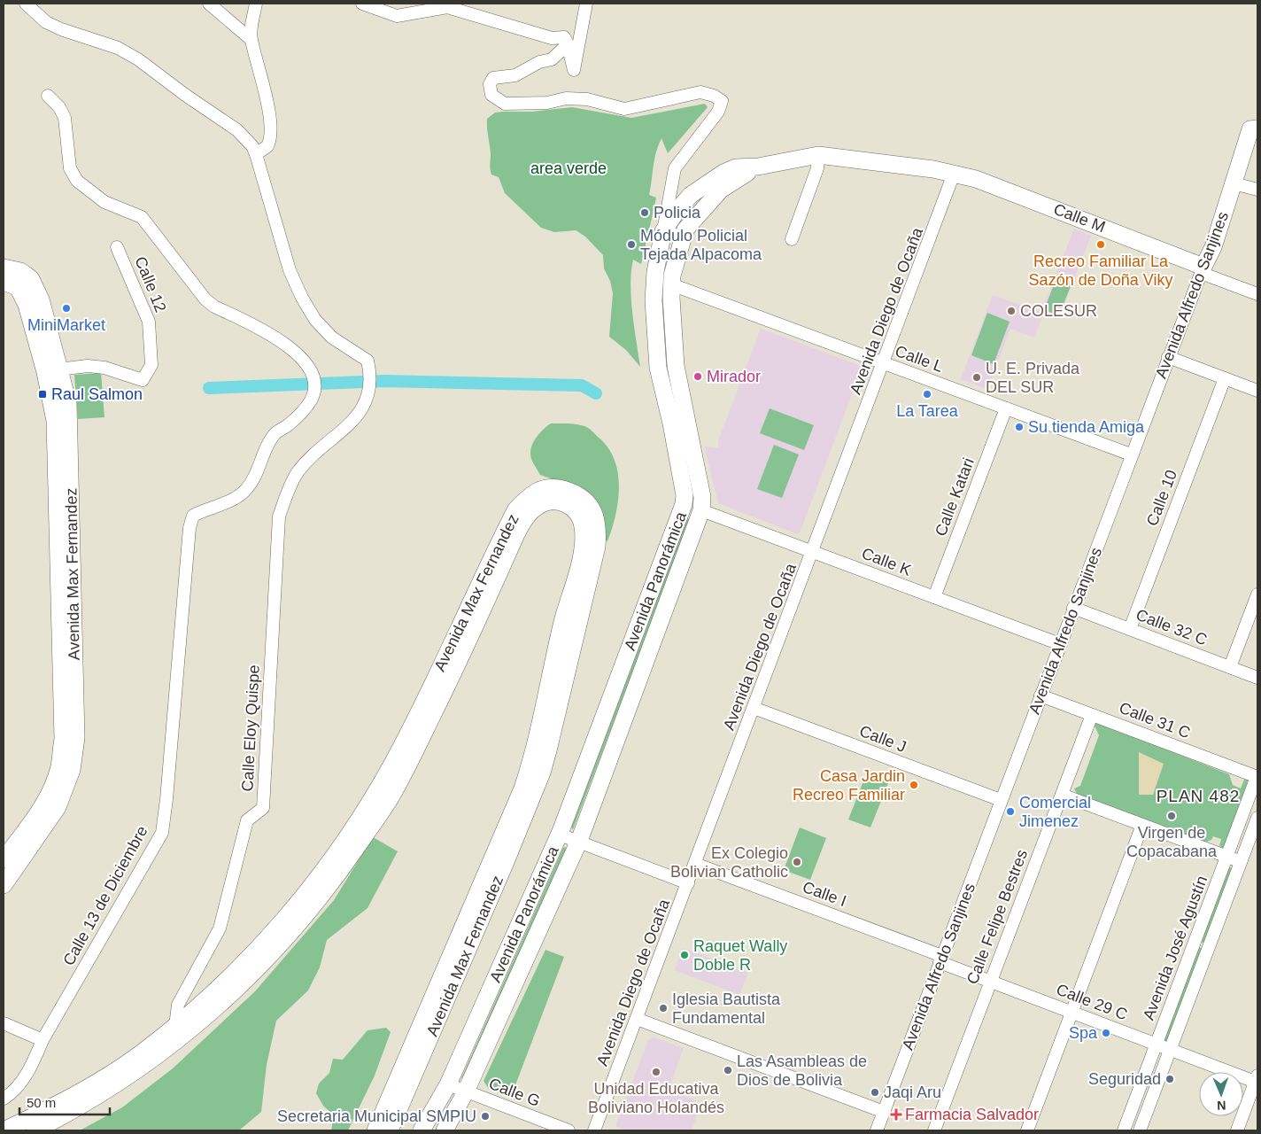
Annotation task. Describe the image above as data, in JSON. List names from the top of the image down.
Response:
{
  "streets": {
    "main road": [
      "Calle M",
      "Avenida Alfredo Sanjines",
      "Avenida Max Fernandez",
      "Avenida Panorámica"
    ],
    "street": [
      "Calle 12",
      "Avenida Diego de Ocaña",
      "Calle L",
      "Calle Katari",
      "Calle 10",
      "Calle K",
      "Calle 32 C",
      "Calle 31 C",
      "Calle Eloy Quispe",
      "Calle J",
      "Calle I",
      "Calle 13 de Diciembre",
      "Calle Felipe Bestres",
      "Avenida José Agustín",
      "Calle 29 C",
      "Calle G"
    ]
  },
  "crossings": [
    ["Calle M", "Avenida Alfredo Sanjines"],
    ["Calle M", "Avenida Diego de Ocaña"],
    ["Calle M", "Avenida Panorámica"],
    ["Calle 12", "Avenida Max Fernandez"],
    ["Avenida Alfredo Sanjines", "Calle L"],
    ["Avenida Alfredo Sanjines", "Calle K"],
    ["Avenida Alfredo Sanjines", "Calle 32 C"],
    ["Avenida Alfredo Sanjines", "Calle 31 C"],
    ["Avenida Alfredo Sanjines", "Calle J"],
    ["Avenida Alfredo Sanjines", "Calle I"],
    ["Avenida Alfredo Sanjines", "Calle 29 C"],
    ["Avenida Diego de Ocaña", "Calle L"],
    ["Avenida Diego de Ocaña", "Calle K"],
    ["Avenida Diego de Ocaña", "Avenida Panorámica"],
    ["Avenida Diego de Ocaña", "Calle J"],
    ["Avenida Diego de Ocaña", "Calle I"],
    ["Calle L", "Calle Katari"],
    ["Calle L", "Avenida Panorámica"],
    ["Calle Katari", "Calle K"],
    ["Calle 10", "Calle 32 C"],
    ["Calle K", "Avenida Panorámica"],
    ["Avenida Max Fernandez", "Calle Eloy Quispe"],
    ["Avenida Panorámica", "Calle G"],
    ["Calle 31 C", "Calle Felipe Bestres"],
    ["Calle 31 C", "Avenida José Agustín"],
    ["Calle I", "Calle 29 C"],
    ["Calle Felipe Bestres", "Calle 29 C"],
    ["Avenida José Agustín", "Calle 29 C"]
  ],
  "districts": ["PLAN 482"],
  "parks": ["area verde"],
  "places": {
    "other": [
      "Policia",
      "Módulo Policial Tejada Alpacoma",
      "Recreo Familiar La Sazón de Doña Viky",
      "MiniMarket",
      "COLESUR",
      "Mirador",
      "U. E. Privada DEL SUR",
      "La Tarea",
      "Su tienda Amiga",
      "Casa Jardin Recreo Familiar",
      "Comercial Jimenez",
      "Virgen de Copacabana",
      "Ex Colegio Bolivian Catholic",
      "Raquet Wally Doble R",
      "Iglesia Bautista Fundamental",
      "Spa",
      "Las Asambleas de Dios de Bolivia",
      "Unidad Educativa Boliviano Holandés",
      "Seguridad",
      "Jaqi Aru",
      "Secretaria Municipal SMPIU"
    ],
    "transit": ["Raul Salmon"],
    "health": ["Farmacia Salvador"]
  },
  "scale_bar": "50 m",
  "north": "bottom"
}
